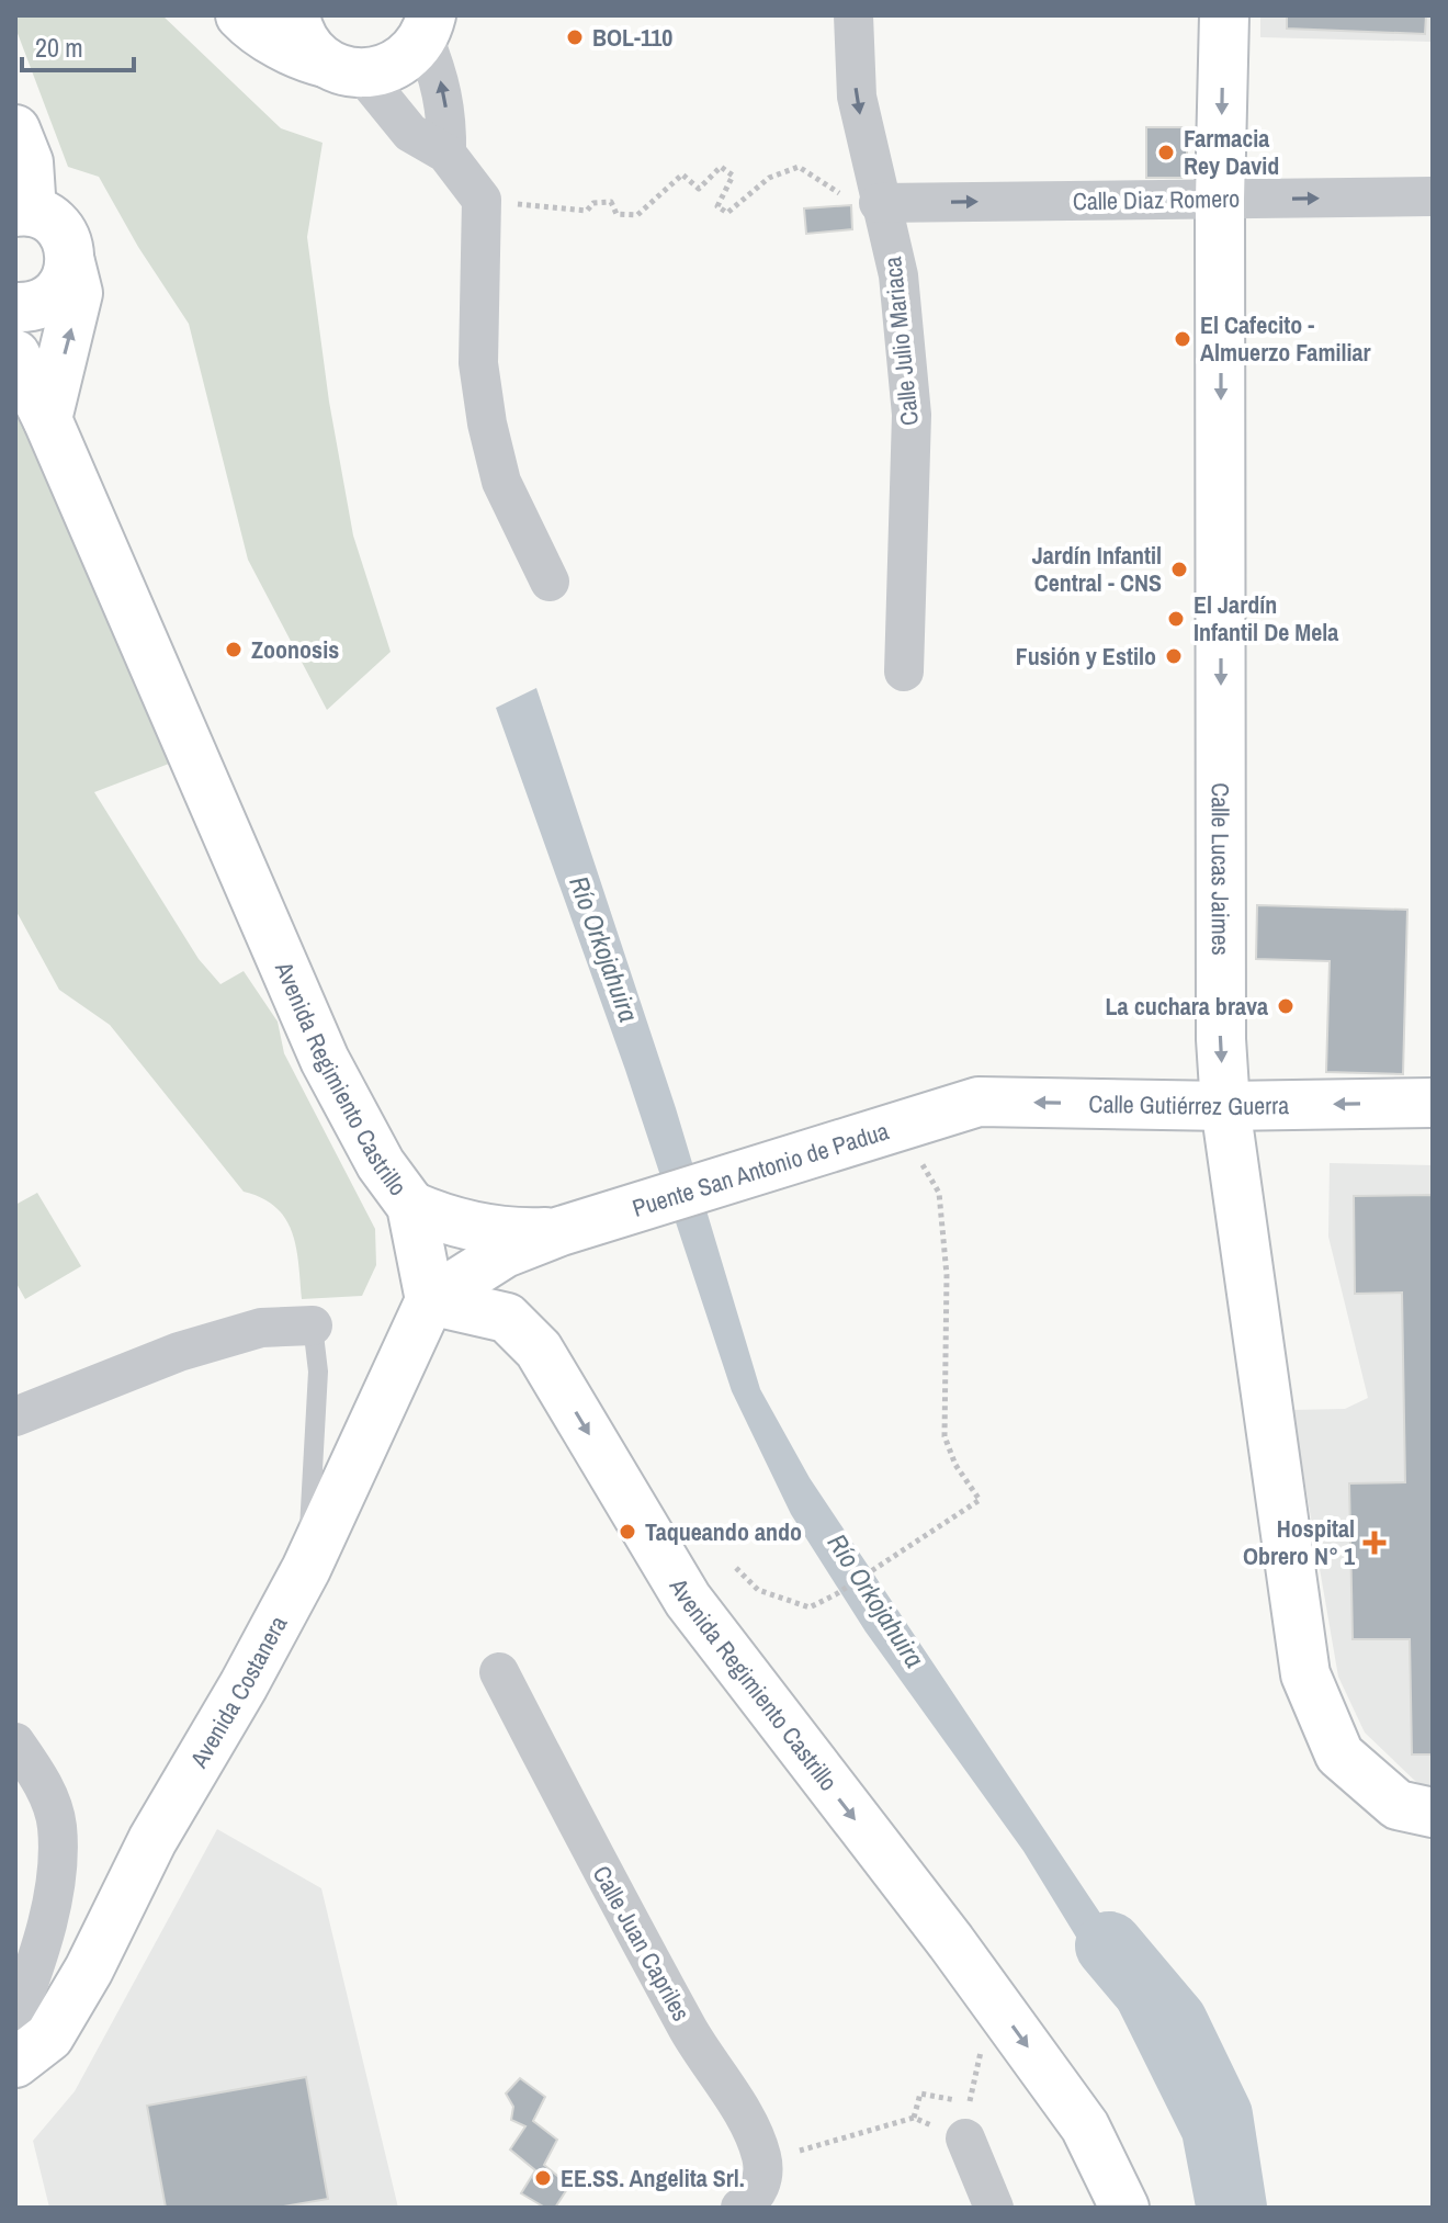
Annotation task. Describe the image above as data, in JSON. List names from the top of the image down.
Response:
{
  "streets": {
    "main road": [
      "Calle Lucas Jaimes",
      "Avenida Regimiento Castrillo",
      "Calle Gutiérrez Guerra",
      "Puente San Antonio de Padua",
      "Avenida Costanera"
    ],
    "street": ["Calle Diaz Romero", "Calle Julio Mariaca", "Calle Juan Capriles"]
  },
  "crossings": [
    ["Calle Diaz Romero", "Calle Julio Mariaca"],
    ["Calle Diaz Romero", "Calle Lucas Jaimes"],
    ["Calle Lucas Jaimes", "Calle Gutiérrez Guerra"],
    ["Avenida Regimiento Castrillo", "Avenida Costanera"],
    ["Calle Gutiérrez Guerra", "Puente San Antonio de Padua"]
  ],
  "one_way": [
    "Calle Diaz Romero",
    "Calle Lucas Jaimes",
    "Avenida Regimiento Castrillo",
    "Calle Gutiérrez Guerra"
  ],
  "water": ["Río Orkojahuira"],
  "places": {
    "other": [
      "BOL-110",
      "Farmacia Rey David",
      "El Cafecito - Almuerzo Familiar",
      "Jardín Infantil Central - CNS",
      "El Jardín Infantil De Mela",
      "Zoonosis",
      "Fusión y Estilo",
      "La cuchara brava",
      "Taqueando ando",
      "EE.SS. Angelita Srl."
    ],
    "health": ["Hospital Obrero N° 1"]
  },
  "scale_bar": "20 m"
}
